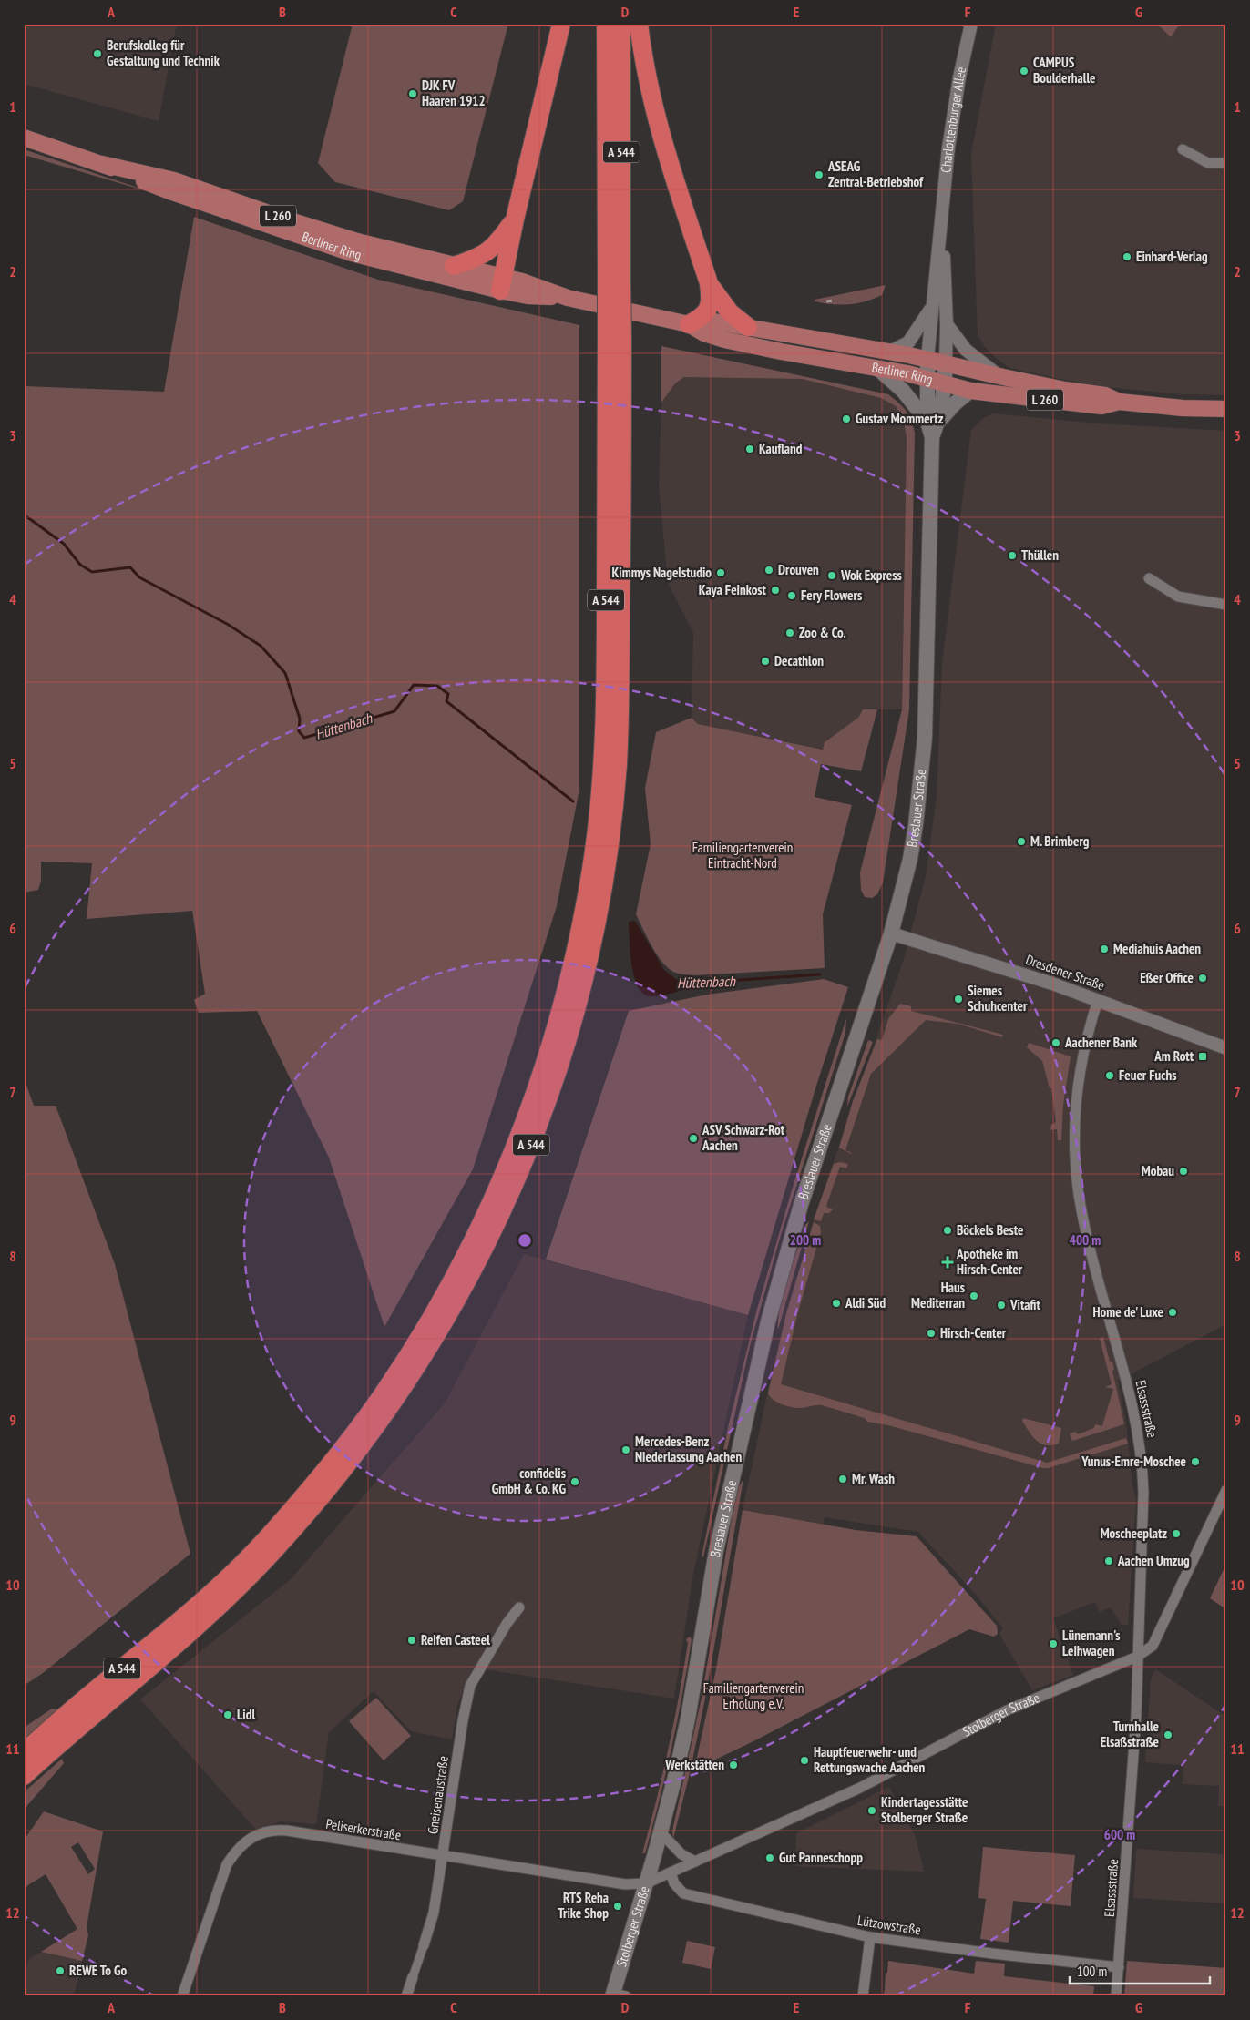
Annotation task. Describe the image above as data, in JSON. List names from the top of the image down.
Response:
{
  "streets": {
    "highway": ["A 544"],
    "main road": [
      "Charlottenburger Allee",
      "L 260",
      "Berliner Ring",
      "Breslauer Straße",
      "Stolberger Straße"
    ],
    "street": [
      "Dresdener Straße",
      "Elsassstraße",
      "Gneisenaustraße",
      "Peliserkerstraße",
      "Lützowstraße"
    ]
  },
  "crossings": [
    ["Charlottenburger Allee", "Berliner Ring"],
    ["Charlottenburger Allee", "Breslauer Straße"],
    ["Berliner Ring", "Breslauer Straße"],
    ["Breslauer Straße", "Dresdener Straße"],
    ["Breslauer Straße", "Stolberger Straße"],
    ["Breslauer Straße", "Peliserkerstraße"],
    ["Dresdener Straße", "Elsassstraße"],
    ["Elsassstraße", "Stolberger Straße"],
    ["Elsassstraße", "Lützowstraße"],
    ["Stolberger Straße", "Peliserkerstraße"],
    ["Stolberger Straße", "Lützowstraße"],
    ["Gneisenaustraße", "Peliserkerstraße"]
  ],
  "water": ["Hüttenbach"],
  "parks": ["Familiengartenverein Eintracht-Nord", "Familiengartenverein Erholung e.V."],
  "places": {
    "other": [
      "Berufskolleg für Gestaltung und Technik",
      "CAMPUS Boulderhalle",
      "DJK FV Haaren 1912",
      "ASEAG Zentral-Betriebshof",
      "Einhard-Verlag",
      "Gustav Mommertz",
      "Kaufland",
      "Thüllen",
      "Drouven",
      "Kimmys Nagelstudio",
      "Wok Express",
      "Kaya Feinkost",
      "Fery Flowers",
      "Zoo & Co.",
      "Decathlon",
      "M. Brimberg",
      "Mediahuis Aachen",
      "Eßer Office",
      "Siemes Schuhcenter",
      "Aachener Bank",
      "Feuer Fuchs",
      "ASV Schwarz-Rot Aachen",
      "Mobau",
      "Böckels Beste",
      "Haus Mediterran",
      "Aldi Süd",
      "Vitafit",
      "Home de' Luxe",
      "Hirsch-Center",
      "Mercedes-Benz Niederlassung Aachen",
      "Yunus-Emre-Moschee",
      "Mr. Wash",
      "confidelis GmbH & Co. KG",
      "Moscheeplatz",
      "Aachen Umzug",
      "Reifen Casteel",
      "Lünemann's Leihwagen",
      "Lidl",
      "Turnhalle Elsaßstraße",
      "Hauptfeuerwehr- und Rettungswache Aachen",
      "Werkstätten",
      "Kindertagesstätte Stolberger Straße",
      "Gut Panneschopp",
      "RTS Reha Trike Shop",
      "REWE To Go"
    ],
    "transit": ["Am Rott"],
    "health": ["Apotheke im Hirsch-Center"]
  },
  "scale_bar": "100 m",
  "grid": {
    "columns": [
      "A",
      "B",
      "C",
      "D",
      "E",
      "F",
      "G"
    ],
    "rows": [
      "1",
      "2",
      "3",
      "4",
      "5",
      "6",
      "7",
      "8",
      "9",
      "10",
      "11",
      "12"
    ]
  },
  "rings": ["200 m", "400 m", "600 m"]
}
